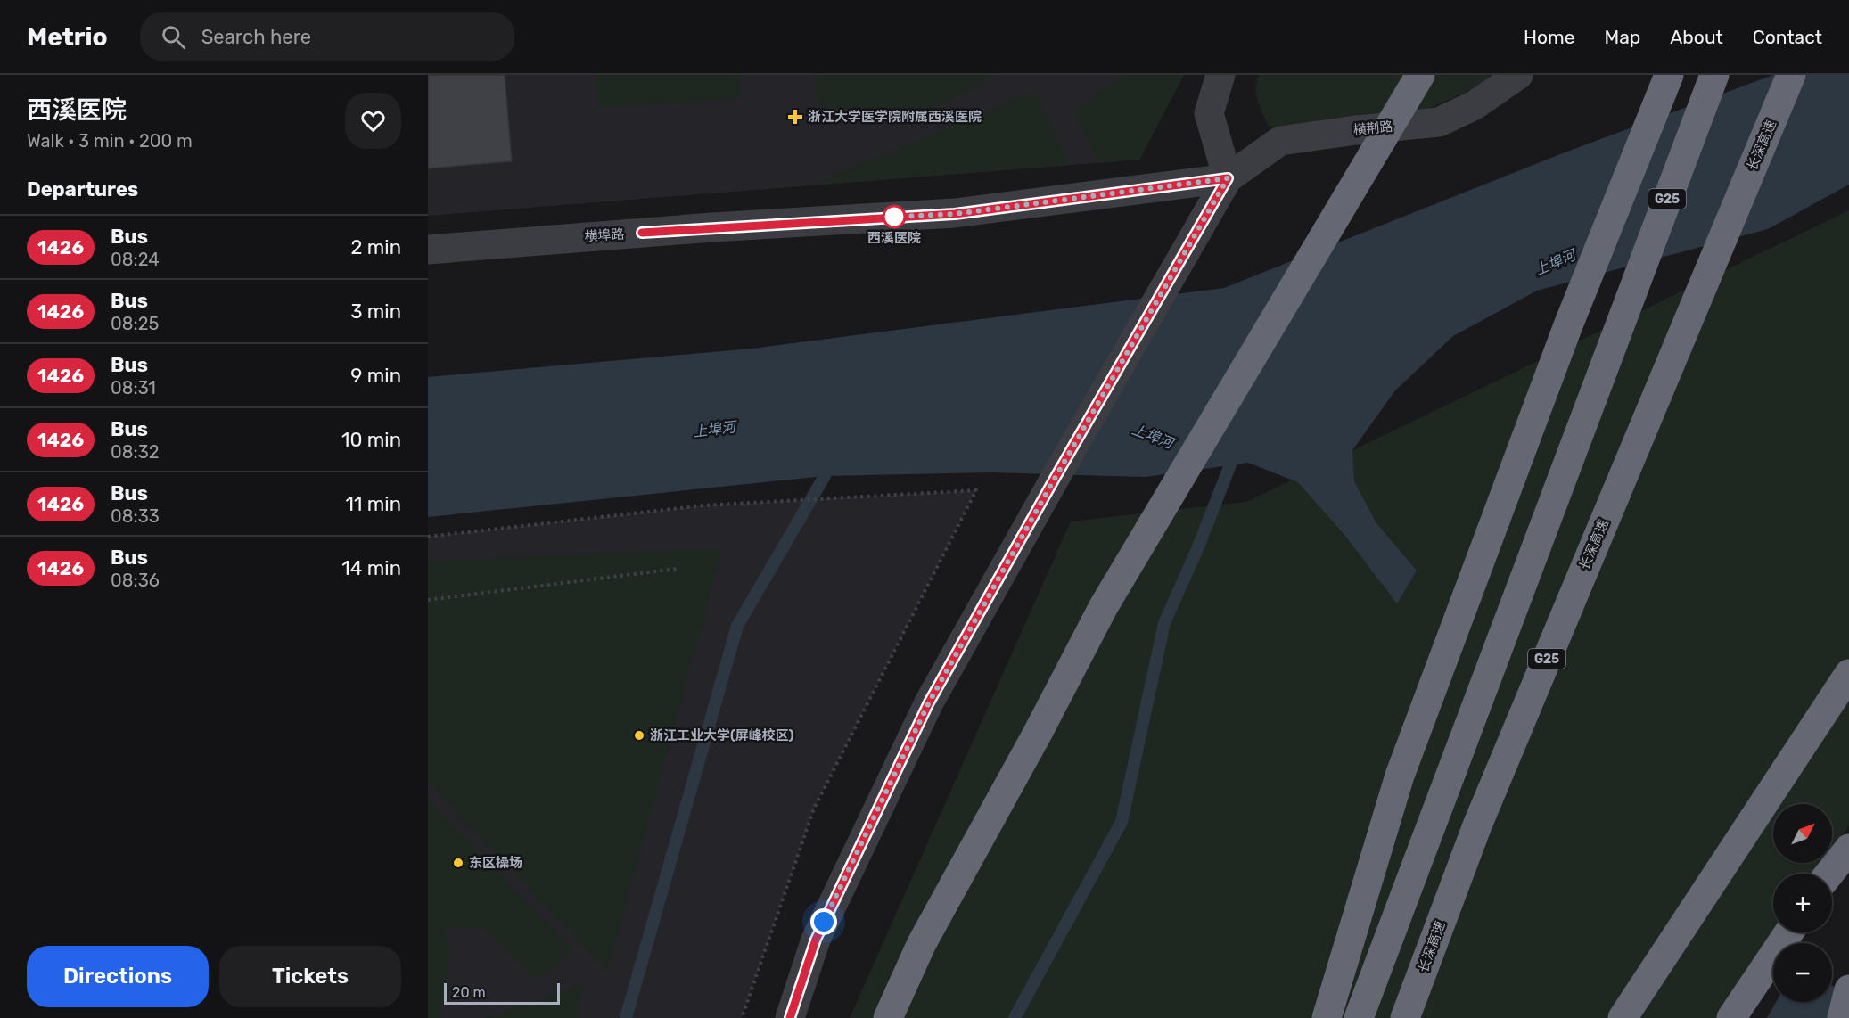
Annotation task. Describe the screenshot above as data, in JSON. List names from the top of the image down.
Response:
{
  "streets": {
    "highway": ["长深高速", "G25"],
    "street": ["横荆路", "横埠路"]
  },
  "crossings": [
    ["横荆路", "横埠路"]
  ],
  "water": ["上埠河"],
  "places": {
    "health": ["浙江大学医学院附属西溪医院"],
    "other": ["西溪医院", "浙江工业大学(屏峰校区)", "东区操场"]
  },
  "lines": ["bus line 1426"],
  "scale_bar": "20 m",
  "north": "top right",
  "page": {
    "header": "Metrio",
    "search": "Search here",
    "nav": [
      "Home",
      "Map",
      "About",
      "Contact"
    ],
    "heading": [
      ["西溪医院", "Walk · 3 min · 200 m"],
      "Departures"
    ],
    "list": [
      {
        "mark": "1426",
        "name": "Bus",
        "note": "08:24",
        "value": "2 min"
      },
      {
        "mark": "1426",
        "name": "Bus",
        "note": "08:25",
        "value": "3 min"
      },
      {
        "mark": "1426",
        "name": "Bus",
        "note": "08:31",
        "value": "9 min"
      },
      {
        "mark": "1426",
        "name": "Bus",
        "note": "08:32",
        "value": "10 min"
      },
      {
        "mark": "1426",
        "name": "Bus",
        "note": "08:33",
        "value": "11 min"
      },
      {
        "mark": "1426",
        "name": "Bus",
        "note": "08:36",
        "value": "14 min"
      }
    ],
    "map_buttons": ["+", "−"],
    "buttons": ["Directions", "Tickets"],
    "scale": "20 m"
  }
}
